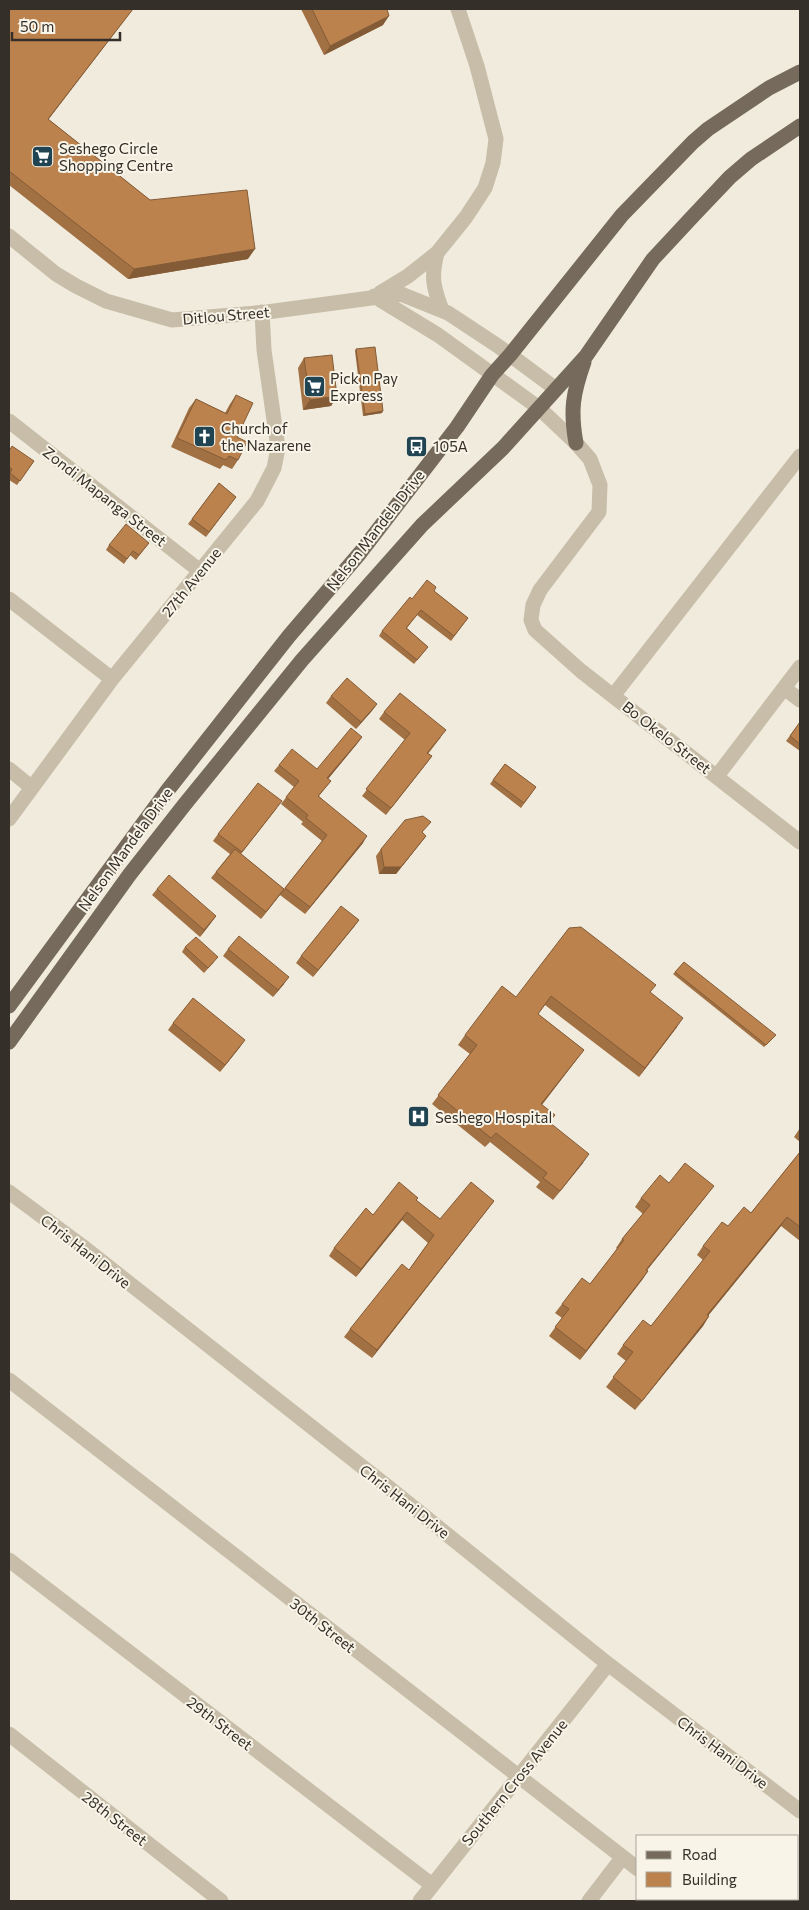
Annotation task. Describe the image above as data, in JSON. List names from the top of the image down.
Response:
{
  "streets": {
    "main road": ["Nelson Mandela Drive"],
    "street": [
      "Ditlou Street",
      "Zondi Mapanga Street",
      "27th Avenue",
      "Bo Okelo Street",
      "Chris Hani Drive",
      "30th Street",
      "29th Street",
      "Southern Cross Avenue",
      "28th Street"
    ]
  },
  "crossings": [
    ["Ditlou Street", "Nelson Mandela Drive"],
    ["Ditlou Street", "27th Avenue"],
    ["Zondi Mapanga Street", "27th Avenue"],
    ["Chris Hani Drive", "Southern Cross Avenue"],
    ["30th Street", "Southern Cross Avenue"],
    ["29th Street", "Southern Cross Avenue"]
  ],
  "places": {
    "supermarket": ["Seshego Circle Shopping Centre", "Pick n Pay Express"],
    "church": ["Church of the Nazarene"],
    "bus stop": ["105A"],
    "hospital": ["Seshego Hospital"]
  },
  "legend": ["Road", "Building"],
  "scale_bar": "50 m"
}
